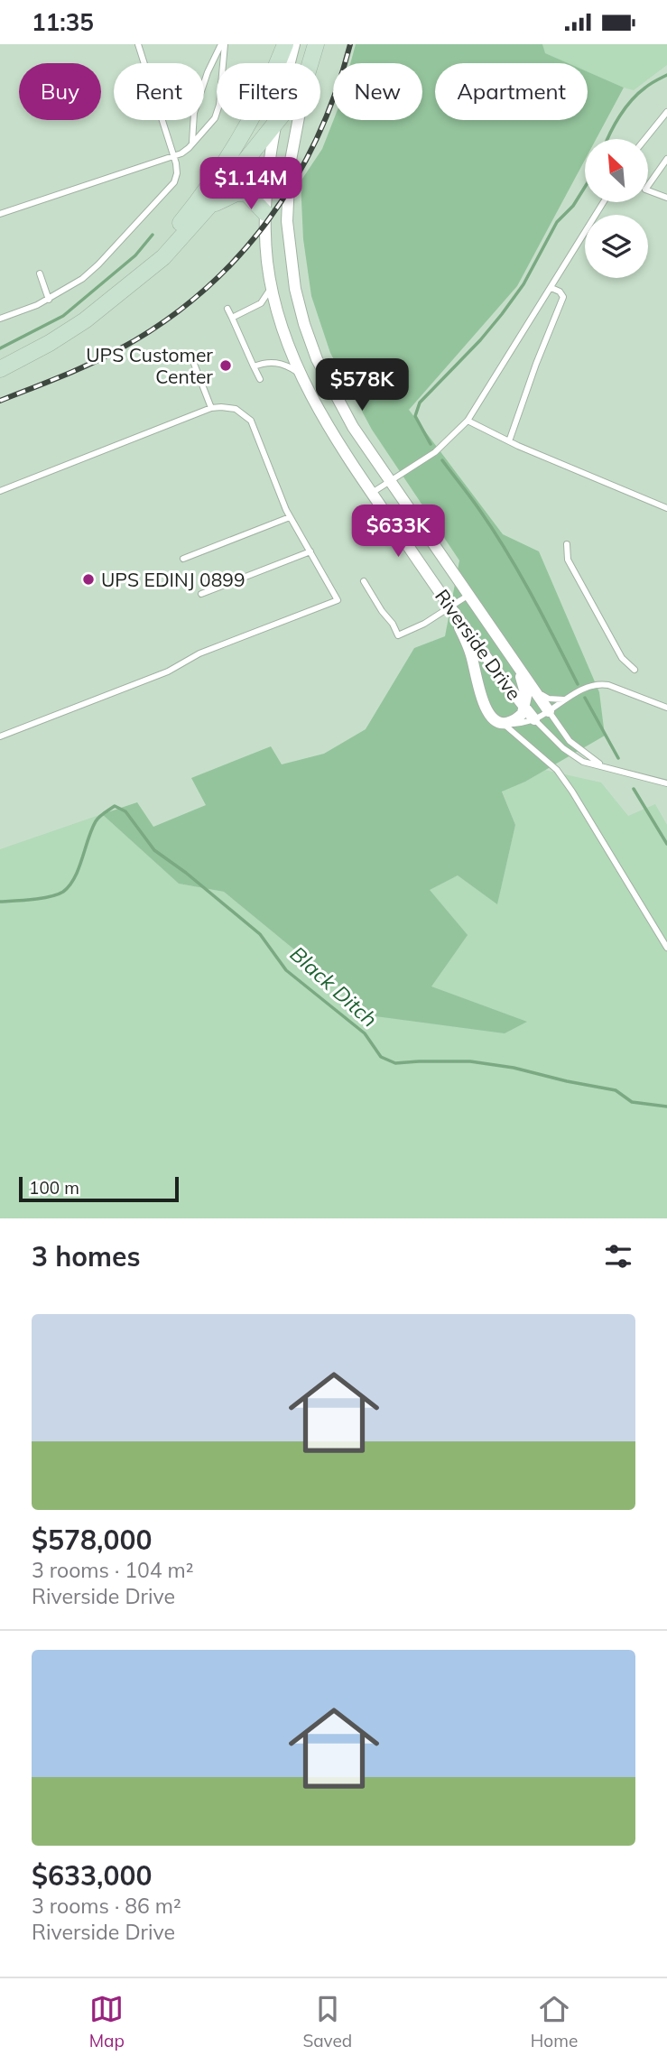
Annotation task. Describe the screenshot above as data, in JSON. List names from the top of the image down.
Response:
{
  "streets": {
    "main road": ["Riverside Drive"]
  },
  "water": ["Black Ditch"],
  "places": ["UPS Customer Center", "UPS EDINJ 0899"],
  "scale_bar": "100 m",
  "north": "top left",
  "page": {
    "status": "11:35",
    "chip": [
      "Buy",
      "Rent",
      "Filters",
      "New",
      "Apartment"
    ],
    "price": ["$1.14M", "$578K", "$633K"],
    "scale": "100 m",
    "heading": "3 homes",
    "list": [
      {
        "name": "$578,000",
        "note": "3 rooms · 104 m² · Riverside Drive"
      },
      {
        "name": "$633,000",
        "note": "3 rooms · 86 m² · Riverside Drive"
      }
    ],
    "tabs": ["Map", "Saved", "Home"]
  }
}
